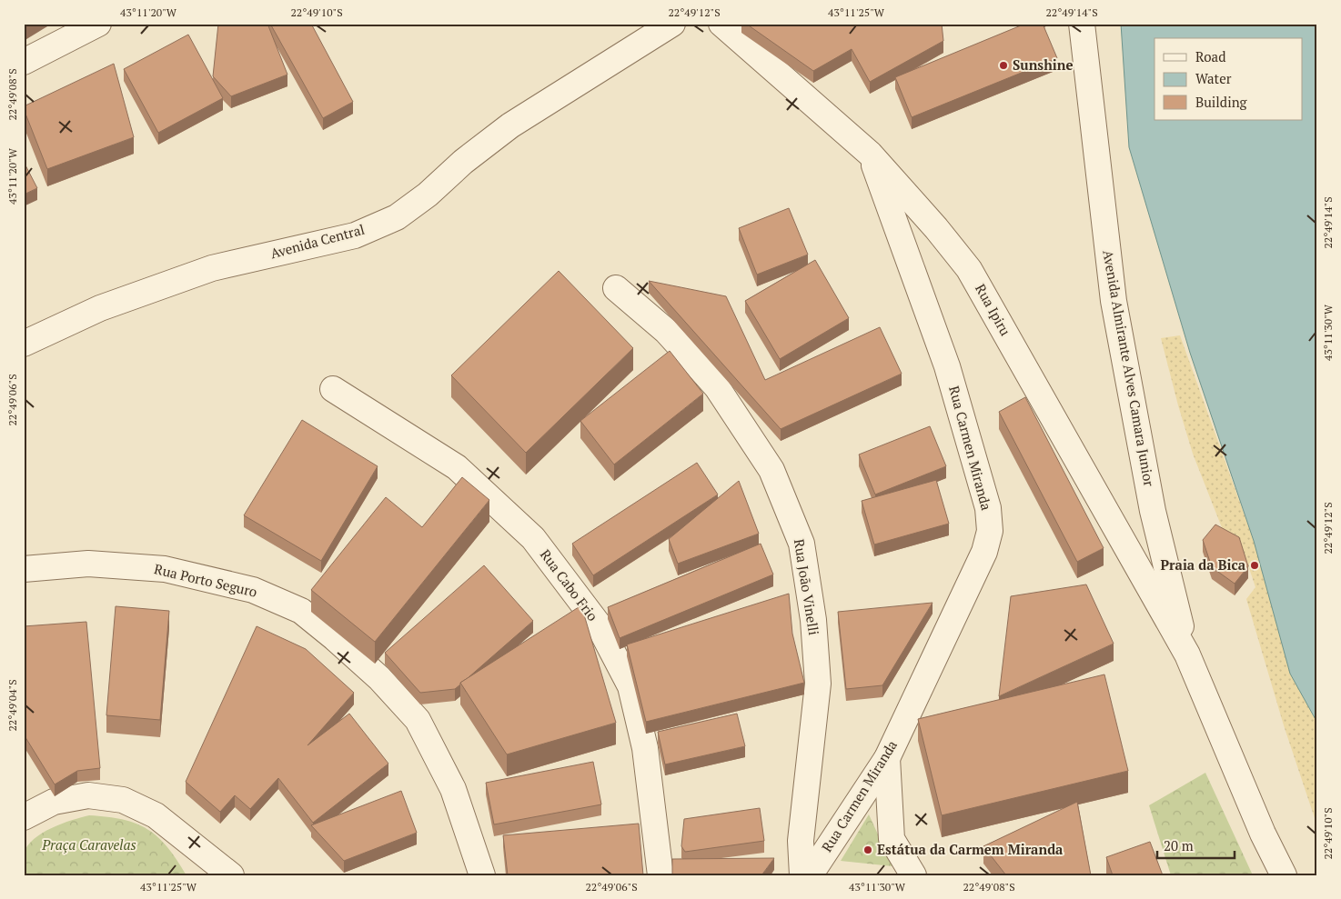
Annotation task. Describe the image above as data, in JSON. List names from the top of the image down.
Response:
{
  "streets": {
    "street": [
      "Avenida Central",
      "Rua Ipiru",
      "Avenida Almirante Alves Camara Junior",
      "Rua Carmen Miranda",
      "Rua Porto Seguro",
      "Rua Cabo Frio",
      "Rua João Vinelli"
    ]
  },
  "crossings": [
    ["Rua Ipiru", "Avenida Almirante Alves Camara Junior"],
    ["Rua Ipiru", "Rua Carmen Miranda"]
  ],
  "parks": ["Praça Caravelas"],
  "places": ["Sunshine", "Praia da Bica", "Estátua da Carmem Miranda"],
  "legend": ["Road", "Water", "Building"],
  "scale_bar": "20 m",
  "coordinates": [
    "43°11'20\"W",
    "22°49'10\"S",
    "22°49'12\"S",
    "43°11'25\"W",
    "22°49'14\"S",
    "22°49'08\"S",
    "43°11'30\"W",
    "22°49'06\"S",
    "22°49'04\"S"
  ]
}
